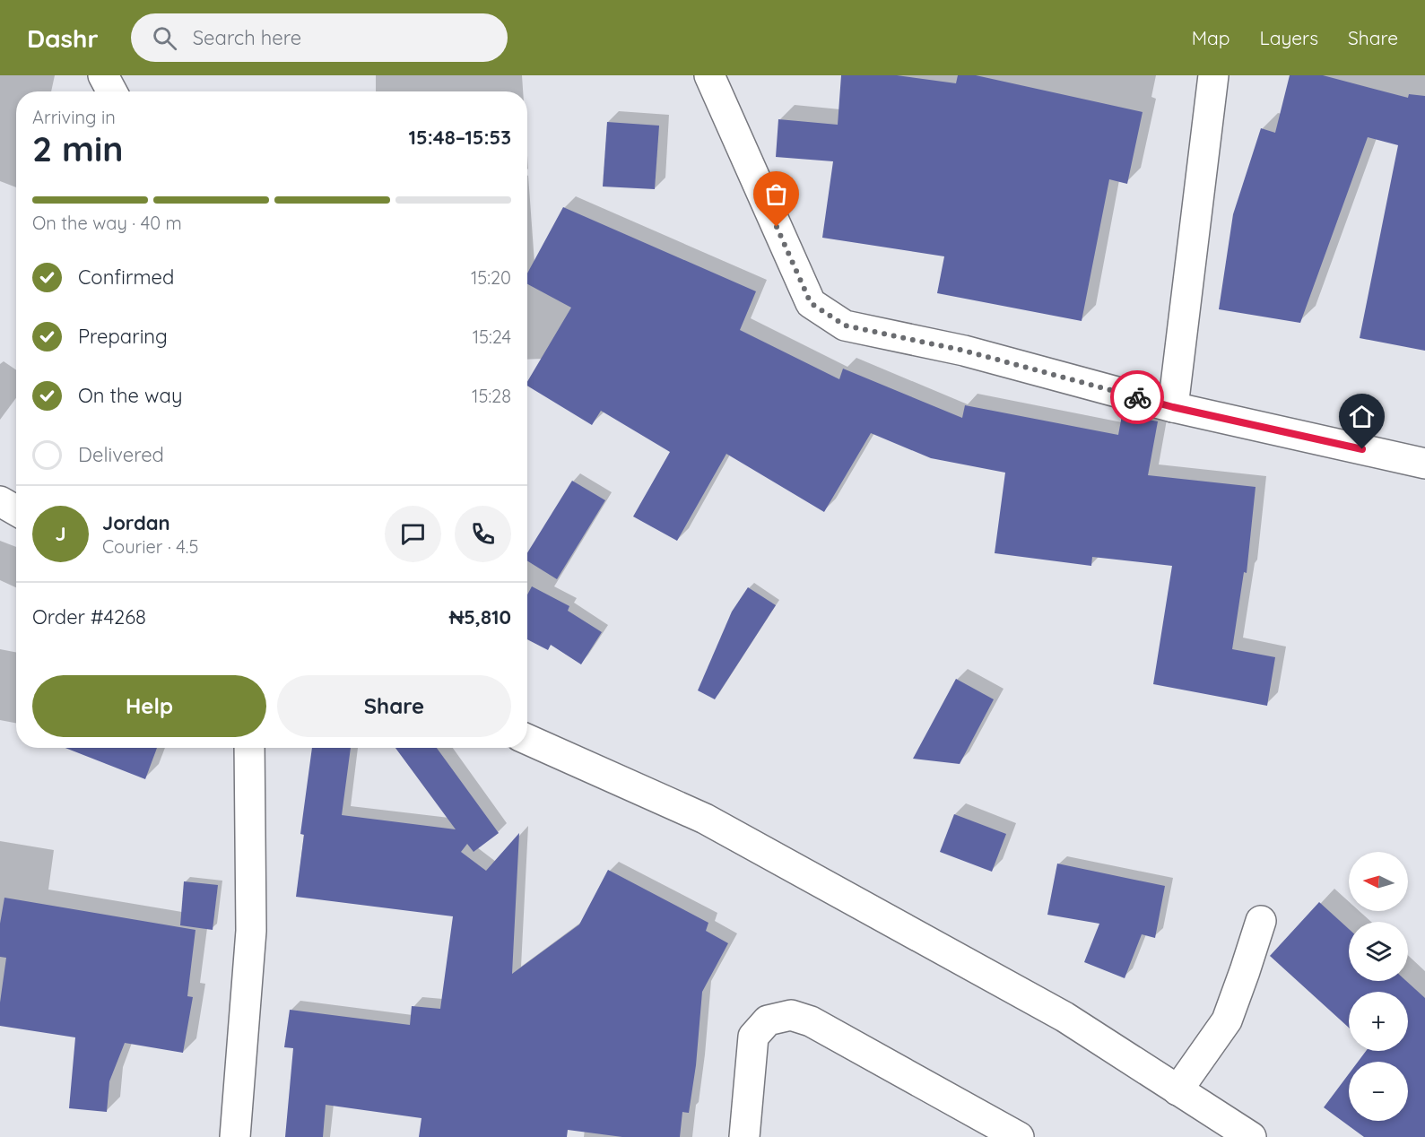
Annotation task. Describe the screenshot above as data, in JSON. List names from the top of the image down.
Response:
{
  "north": "left",
  "page": {
    "header": "Dashr",
    "search": "Search here",
    "nav": ["Map", "Layers", "Share"],
    "heading": ["2 min", "Arriving in", "15:48–15:53"],
    "panel": [
      "Jordan",
      "Courier · 4.5",
      "Order #4268",
      "₦5,810"
    ],
    "bar": "On the way · 40 m",
    "list": [
      ["Confirmed", "15:20"],
      ["Preparing", "15:24"],
      ["On the way", "15:28"],
      "Delivered"
    ],
    "round": "J",
    "buttons": ["Help", "Share"],
    "map_buttons": ["+", "−"]
  }
}
